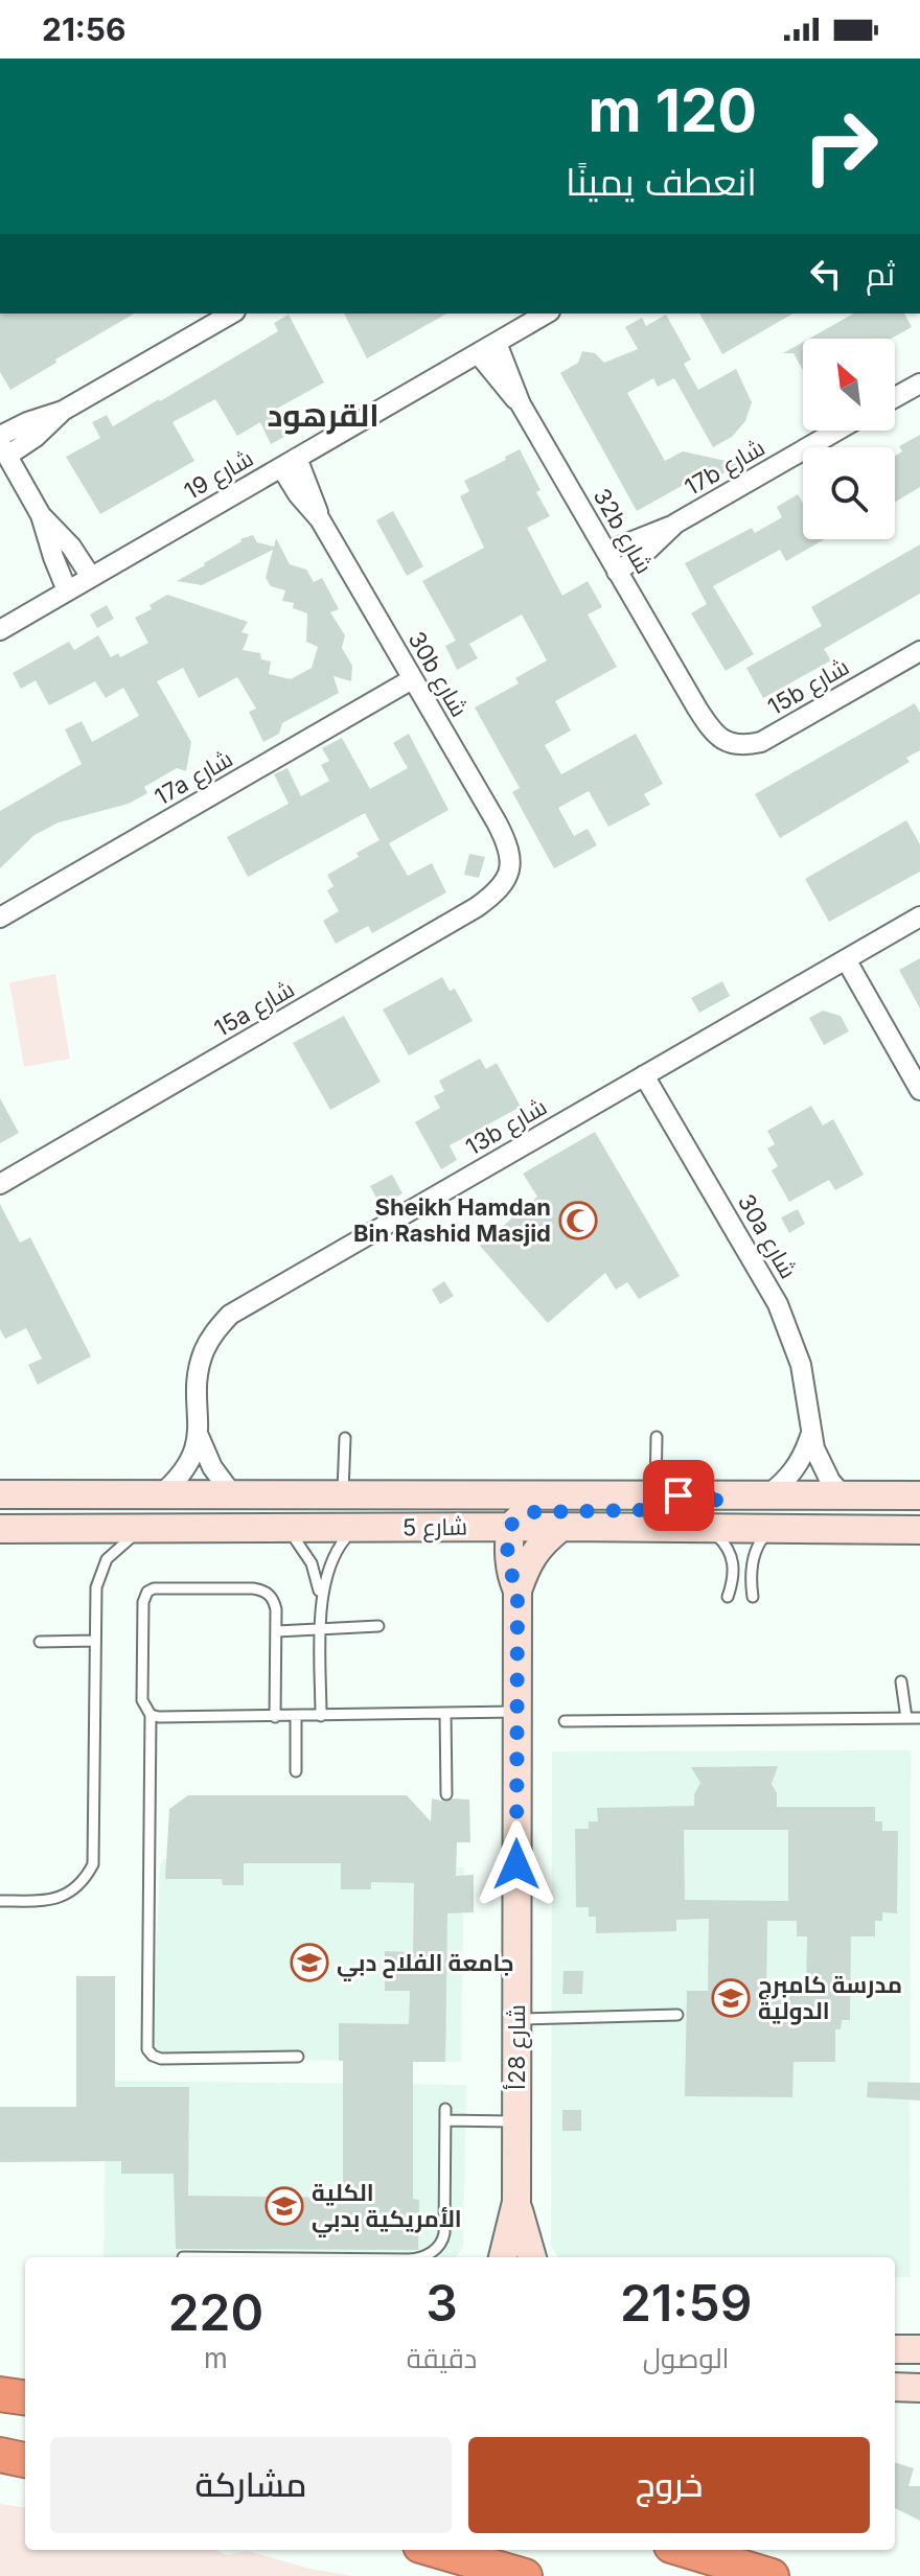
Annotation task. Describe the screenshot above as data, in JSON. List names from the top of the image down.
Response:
{
  "streets": {
    "street": [
      "17b شارع",
      "شارع 19",
      "32b شارع",
      "30b شارع",
      "15b شارع",
      "17a شارع",
      "15a شارع",
      "13b شارع",
      "30a شارع",
      "شارع 5",
      "شارع 28أ"
    ]
  },
  "crossings": [
    ["17b شارع", "32b شارع"],
    ["شارع 19", "32b شارع"],
    ["شارع 19", "30b شارع"],
    ["32b شارع", "15b شارع"],
    ["30b شارع", "17a شارع"],
    ["30b شارع", "15a شارع"],
    ["13b شارع", "30a شارع"],
    ["13b شارع", "شارع 5"],
    ["30a شارع", "شارع 5"],
    ["شارع 5", "شارع 28أ"]
  ],
  "districts": ["القرهود"],
  "places": {
    "mosque": ["Sheikh Hamdan Bin Rashid Masjid"],
    "school or university": ["جامعة الفلاح دبي", "مدرسة كامبرج الدولية", "الكلية الأمريكية بدبي"]
  },
  "north": "top left",
  "page": {
    "status": "21:56",
    "turn": ["120 m", "انعطف يمينًا"],
    "then": "ثم",
    "eta": [
      "21:59",
      "الوصول",
      "3",
      "دقيقة",
      "220",
      "m"
    ],
    "buttons": ["خروج", "مشاركة"]
  }
}
